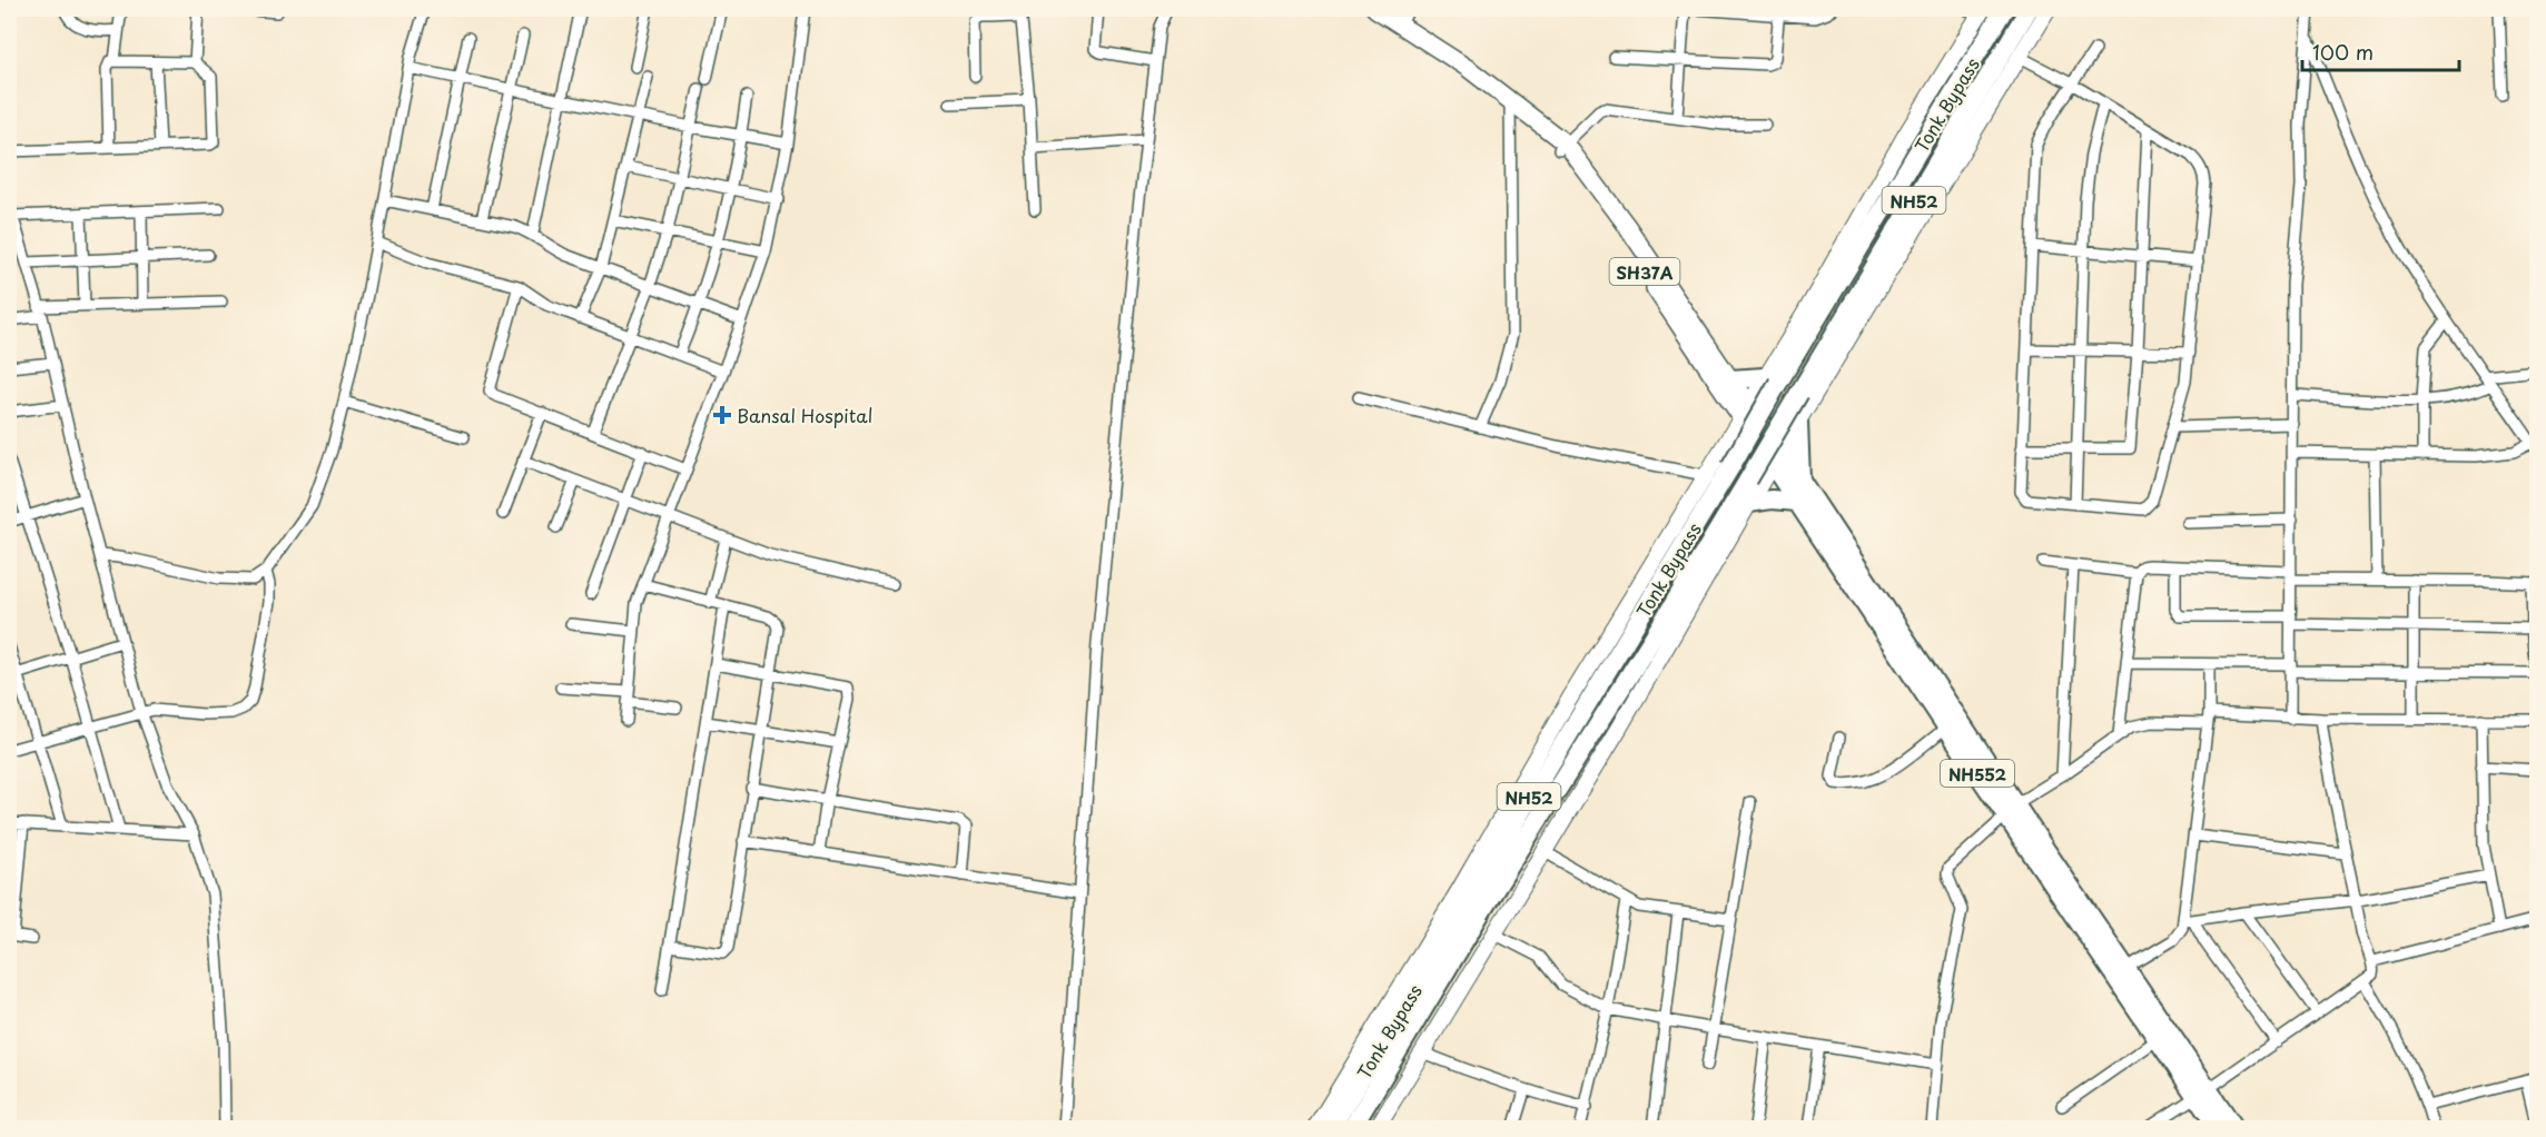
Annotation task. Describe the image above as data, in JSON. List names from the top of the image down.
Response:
{
  "streets": {
    "highway": ["Tonk Bypass", "NH52", "NH552"],
    "main road": ["SH37A"]
  },
  "crossings": [
    ["SH37A", "NH552"]
  ],
  "places": {
    "health": ["Bansal Hospital"]
  },
  "scale_bar": "100 m"
}
